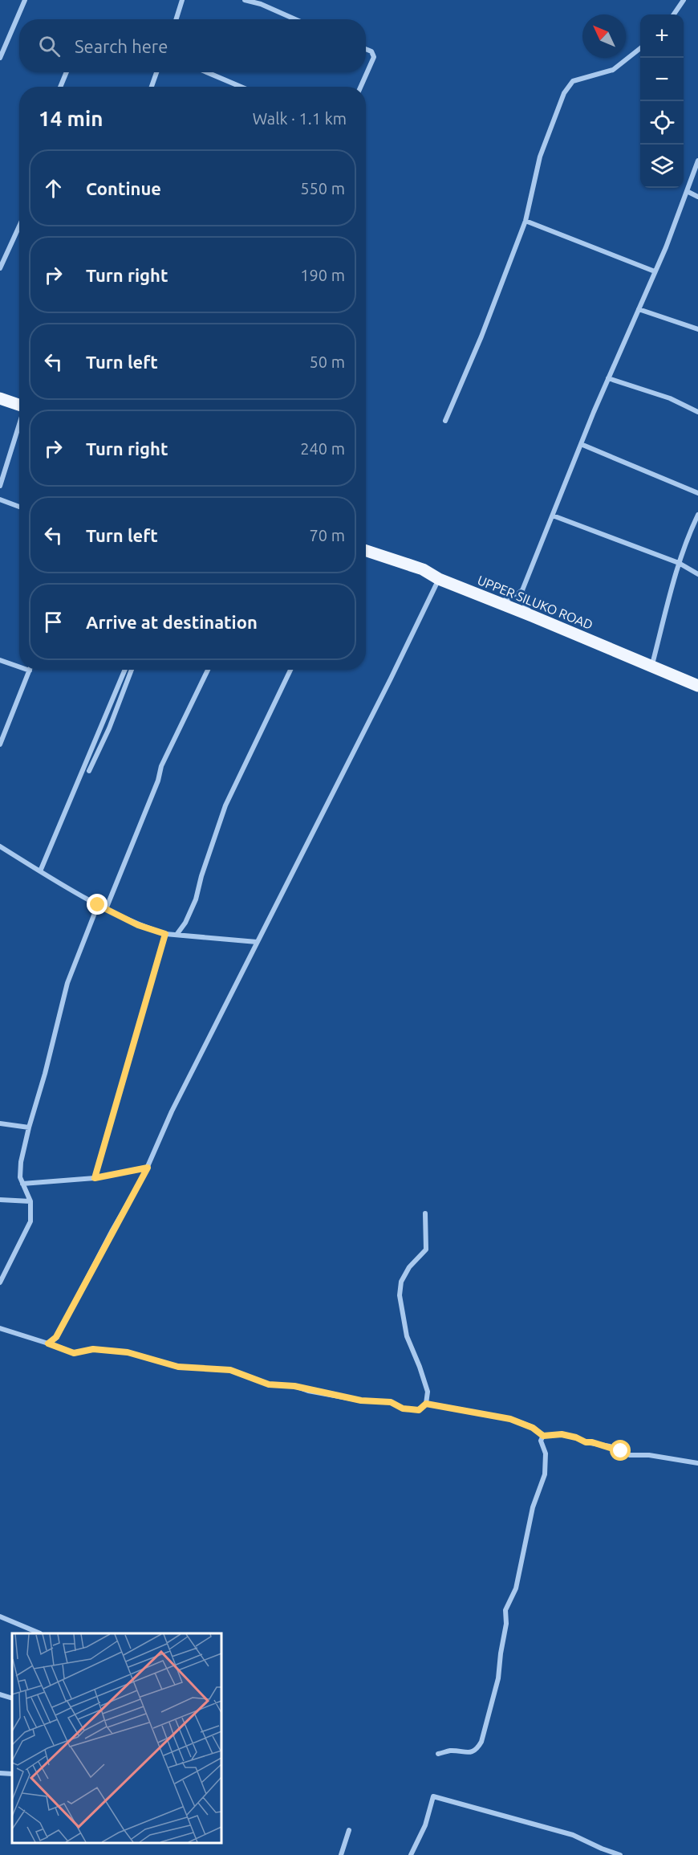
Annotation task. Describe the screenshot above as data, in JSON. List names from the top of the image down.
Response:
{
  "streets": {
    "main road": ["UPPER SILUKO ROAD"]
  },
  "north": "top left",
  "page": {
    "map_buttons": ["+", "−"],
    "search": "Search here",
    "heading": ["14 min", "Walk · 1.1 km"],
    "list": [
      ["Continue", "550 m"],
      ["Turn right", "190 m"],
      ["Turn left", "50 m"],
      ["Turn right", "240 m"],
      ["Turn left", "70 m"],
      "Arrive at destination"
    ]
  }
}
